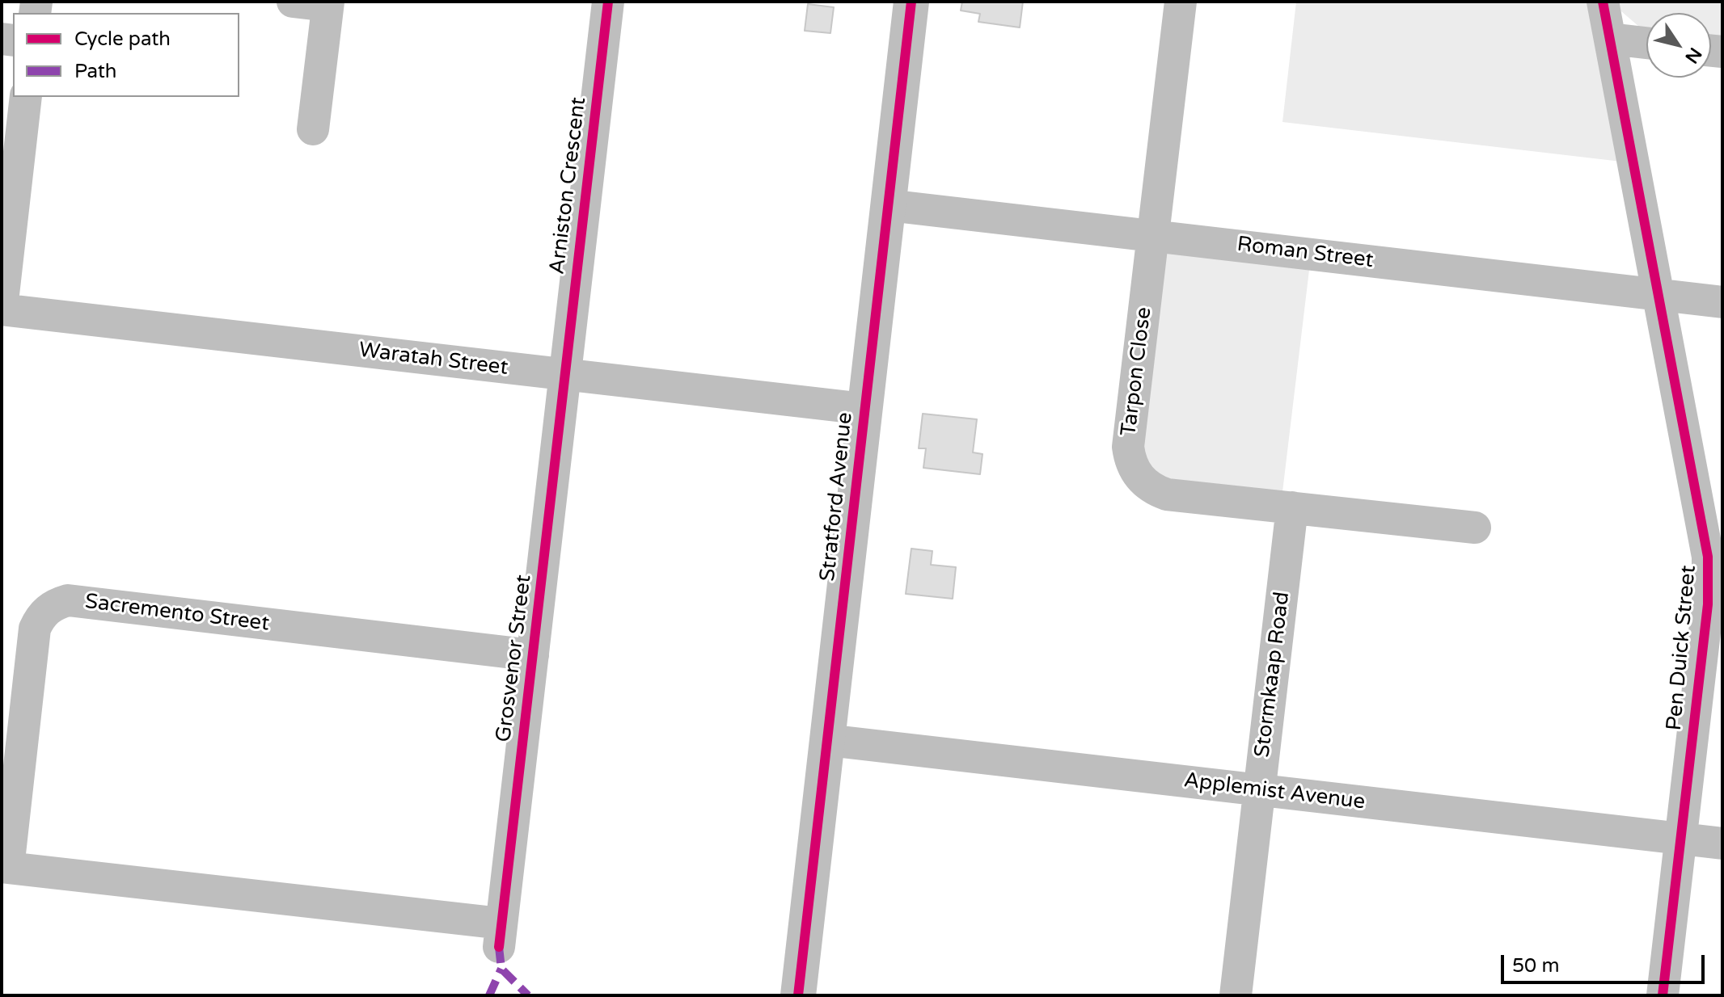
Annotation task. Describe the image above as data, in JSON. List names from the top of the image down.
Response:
{
  "streets": {
    "street": [
      "Arniston Crescent",
      "Roman Street",
      "Waratah Street",
      "Tarpon Close",
      "Stratford Avenue",
      "Sacremento Street",
      "Pen Duick Street",
      "Grosvenor Street",
      "Stormkaap Road",
      "Applemist Avenue"
    ]
  },
  "crossings": [
    ["Arniston Crescent", "Waratah Street"],
    ["Arniston Crescent", "Grosvenor Street"],
    ["Roman Street", "Tarpon Close"],
    ["Roman Street", "Stratford Avenue"],
    ["Roman Street", "Pen Duick Street"],
    ["Waratah Street", "Stratford Avenue"],
    ["Waratah Street", "Grosvenor Street"],
    ["Tarpon Close", "Stormkaap Road"],
    ["Stratford Avenue", "Applemist Avenue"],
    ["Sacremento Street", "Grosvenor Street"],
    ["Pen Duick Street", "Applemist Avenue"],
    ["Stormkaap Road", "Applemist Avenue"]
  ],
  "legend": ["Cycle path", "Path"],
  "scale_bar": "50 m",
  "north": "bottom right"
}
